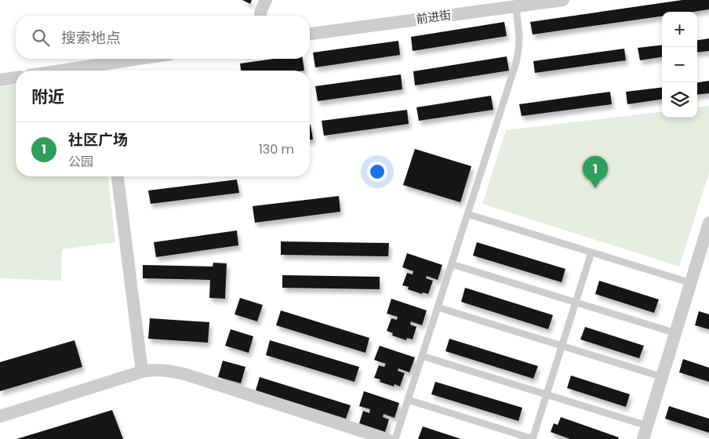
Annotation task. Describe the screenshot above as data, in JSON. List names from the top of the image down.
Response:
{
  "streets": {
    "street": ["前进街"]
  },
  "page": {
    "map_buttons": ["+", "−"],
    "search": "搜索地点",
    "heading": "附近",
    "list": [
      {
        "mark": "1",
        "name": "社区广场",
        "note": "公园",
        "value": "130 m"
      }
    ],
    "pins": "1"
  }
}
